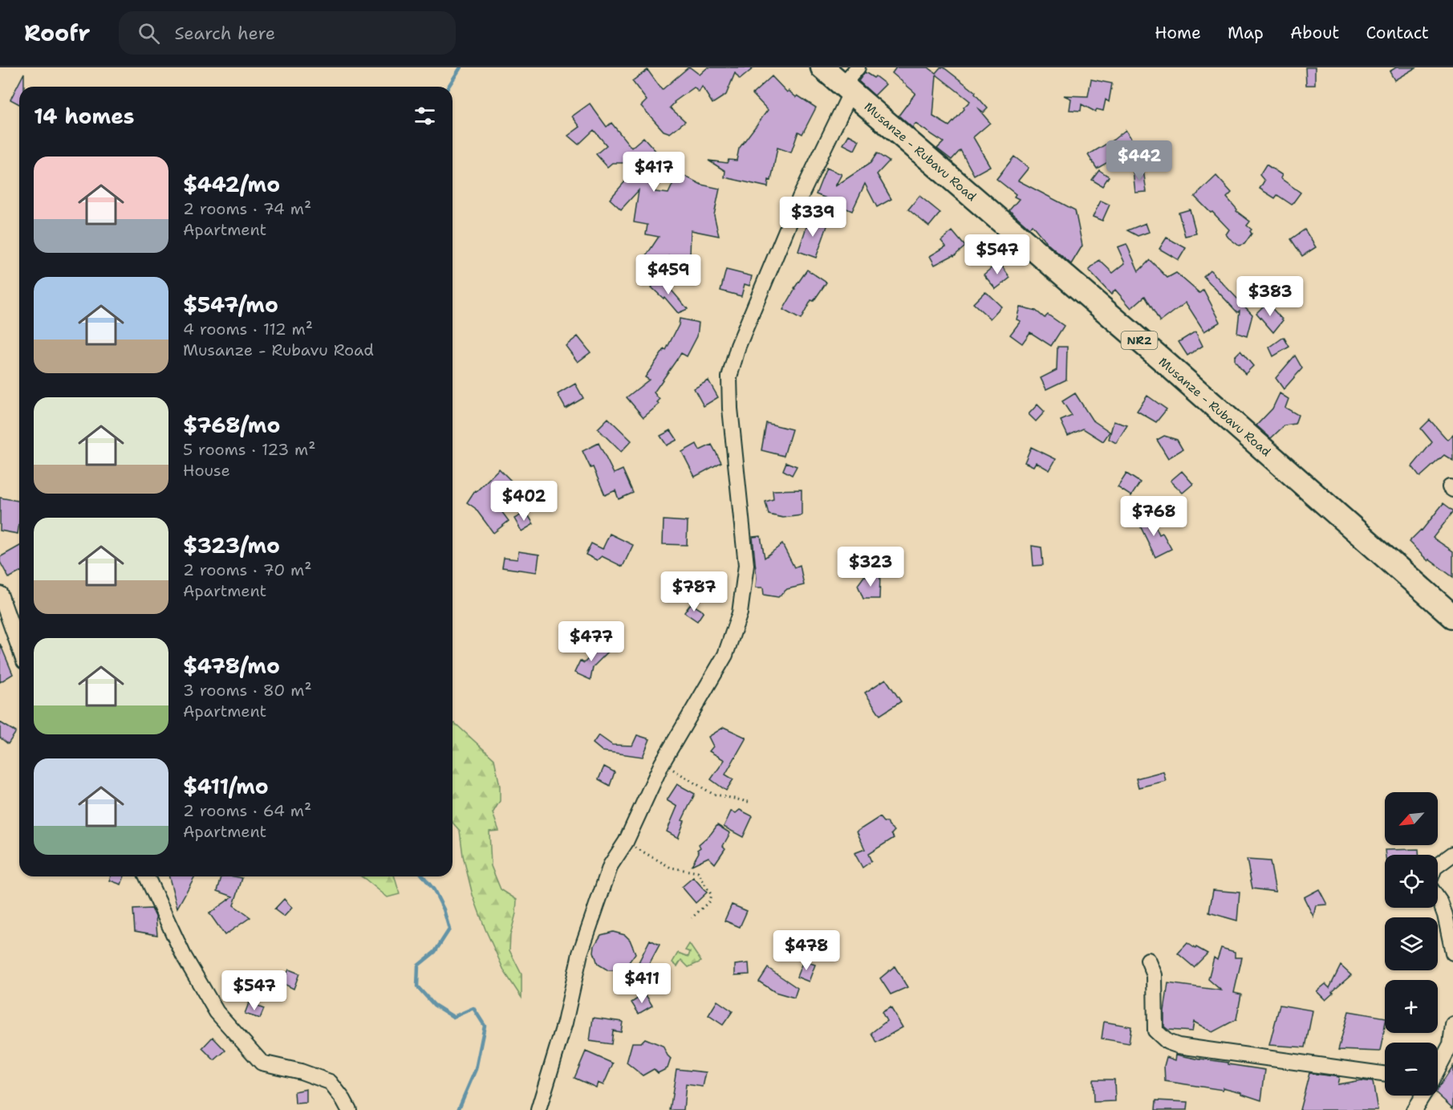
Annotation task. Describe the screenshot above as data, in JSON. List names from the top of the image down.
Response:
{
  "streets": {
    "highway": ["Musanze - Rubavu Road", "NR2"]
  },
  "north": "bottom left",
  "page": {
    "header": "Roofr",
    "search": "Search here",
    "nav": [
      "Home",
      "Map",
      "About",
      "Contact"
    ],
    "heading": "14 homes",
    "price": [
      "$442",
      "$417",
      "$339",
      "$547",
      "$459",
      "$383",
      "$402",
      "$768",
      "$323",
      "$787",
      "$477",
      "$478",
      "$411",
      "$547"
    ],
    "list": [
      {
        "name": "$442/mo",
        "note": "2 rooms · 74 m² · Apartment"
      },
      {
        "name": "$547/mo",
        "note": "4 rooms · 112 m² · Musanze - Rubavu Road"
      },
      {
        "name": "$768/mo",
        "note": "5 rooms · 123 m² · House"
      },
      {
        "name": "$323/mo",
        "note": "2 rooms · 70 m² · Apartment"
      },
      {
        "name": "$478/mo",
        "note": "3 rooms · 80 m² · Apartment"
      },
      {
        "name": "$411/mo",
        "note": "2 rooms · 64 m² · Apartment"
      }
    ],
    "map_buttons": ["+", "−"]
  }
}
